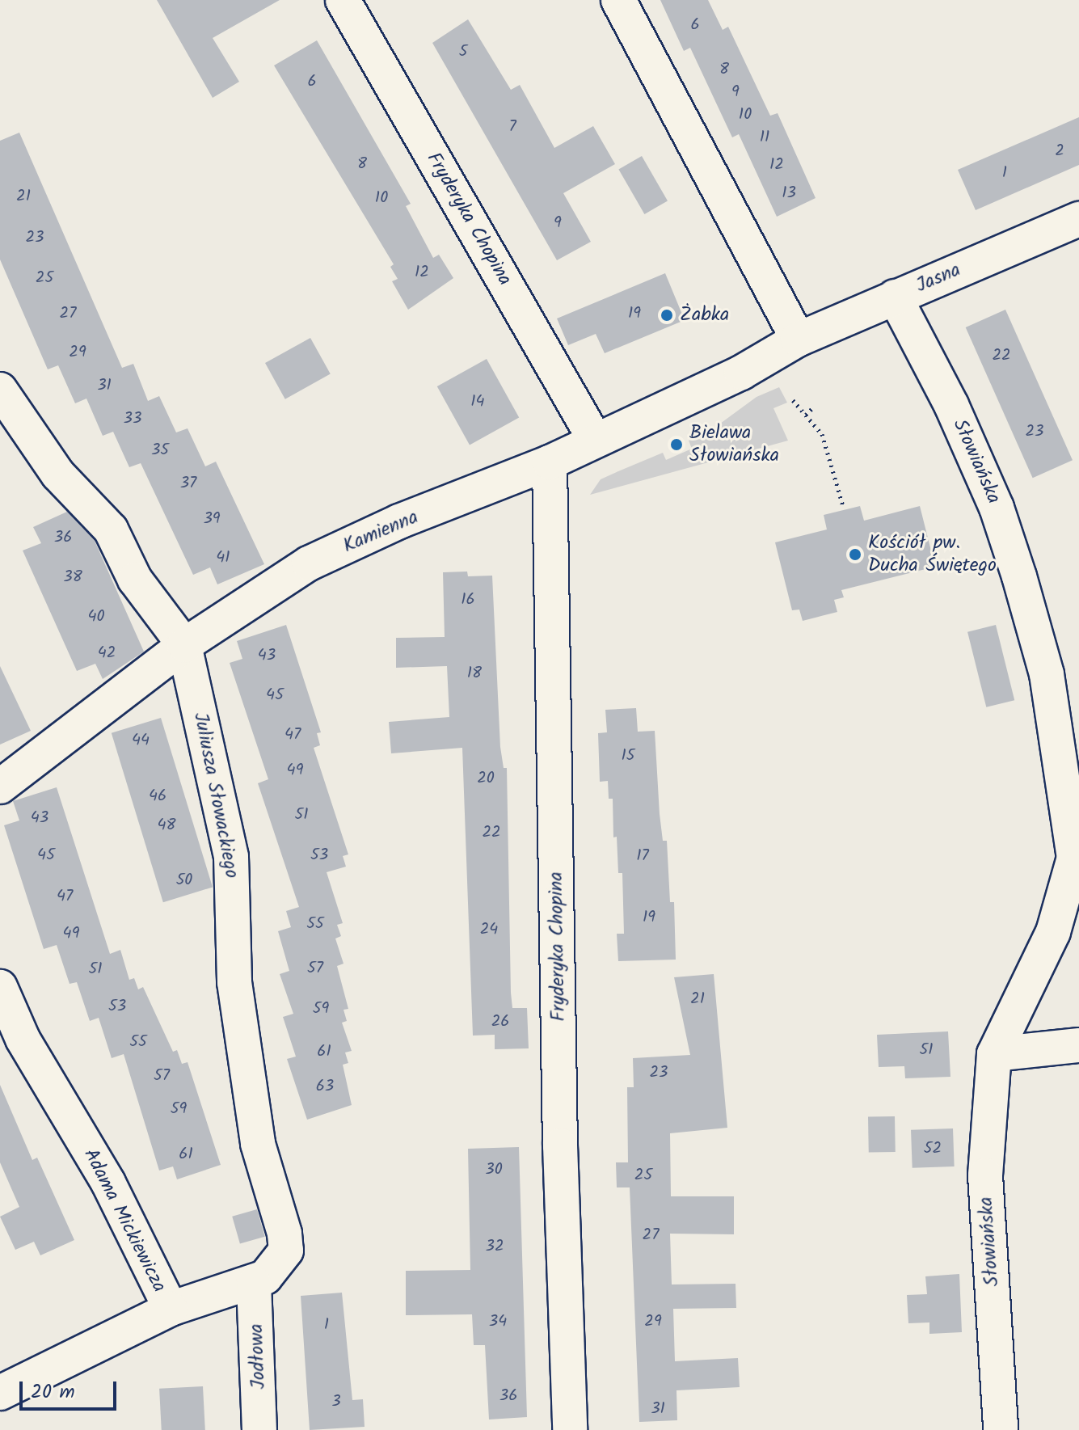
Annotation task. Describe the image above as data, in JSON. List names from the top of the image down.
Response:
{
  "streets": {
    "street": [
      "Fryderyka Chopina",
      "Jasna",
      "Słowiańska",
      "Kamienna",
      "Juliusza Słowackiego",
      "Adama Mickiewicza",
      "Jodłowa"
    ]
  },
  "crossings": [
    ["Fryderyka Chopina", "Kamienna"],
    ["Jasna", "Słowiańska"],
    ["Jasna", "Kamienna"],
    ["Kamienna", "Juliusza Słowackiego"],
    ["Juliusza Słowackiego", "Adama Mickiewicza"],
    ["Juliusza Słowackiego", "Jodłowa"],
    ["Adama Mickiewicza", "Jodłowa"]
  ],
  "places": ["Żabka", "Bielawa Słowiańska", "Kościół pw. Ducha Świętego"],
  "house_numbers": [
    "6",
    "5",
    "8",
    "6",
    "9",
    "10",
    "7",
    "11",
    "2",
    "8",
    "12",
    "1",
    "13",
    "21",
    "10",
    "9",
    "23",
    "12",
    "25",
    "27",
    "19",
    "29",
    "22",
    "31",
    "14",
    "33",
    "23",
    "35",
    "37",
    "39",
    "36",
    "41",
    "38",
    "16",
    "40",
    "42",
    "43",
    "18",
    "45",
    "47",
    "44",
    "15",
    "49",
    "20",
    "46",
    "51",
    "43",
    "48",
    "22",
    "45",
    "53",
    "17",
    "50",
    "47",
    "19",
    "55",
    "24",
    "49",
    "57",
    "51",
    "21",
    "53",
    "59",
    "26",
    "55",
    "51",
    "61",
    "23",
    "57",
    "63",
    "59",
    "52",
    "61",
    "30",
    "25",
    "27",
    "32",
    "34",
    "29",
    "1",
    "36",
    "3",
    "31"
  ],
  "scale_bar": "20 m"
}
